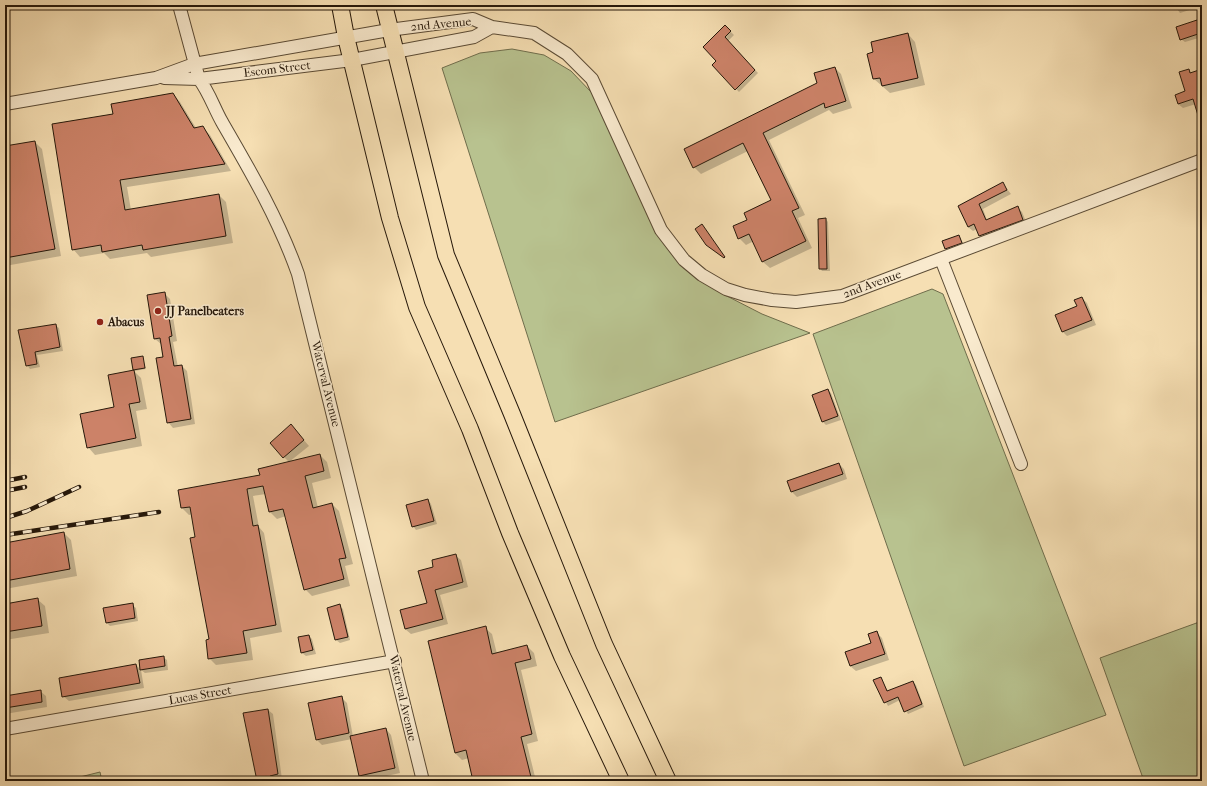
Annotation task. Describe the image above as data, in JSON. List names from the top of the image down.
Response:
{
  "streets": {
    "street": [
      "2nd Avenue",
      "Escom Street",
      "Waterval Avenue",
      "Lucas Street"
    ]
  },
  "crossings": [
    ["2nd Avenue", "Escom Street"],
    ["Escom Street", "Waterval Avenue"],
    ["Waterval Avenue", "Lucas Street"]
  ],
  "places": ["JJ Panelbeaters", "Abacus"]
}
